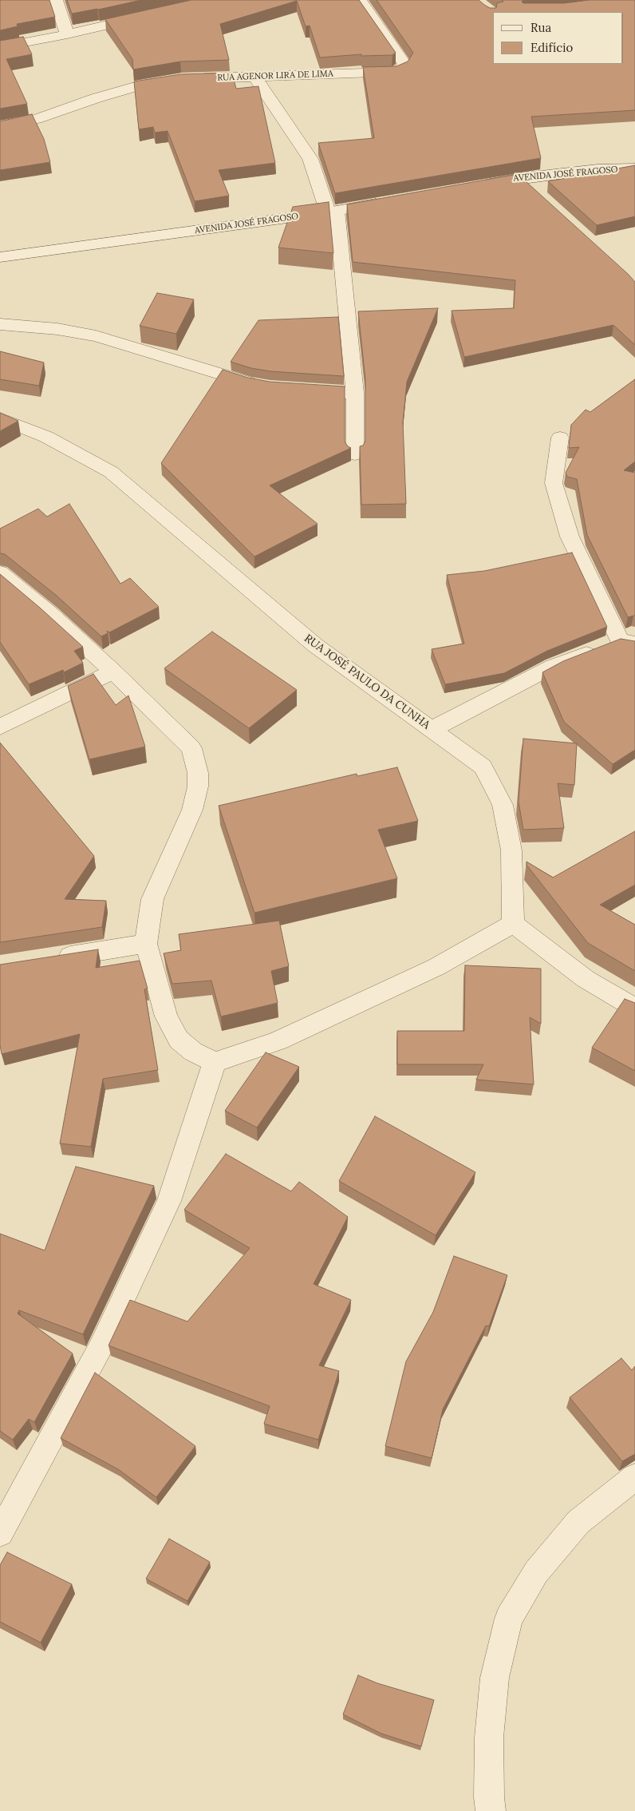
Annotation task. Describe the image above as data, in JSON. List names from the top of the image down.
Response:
{
  "streets": {
    "street": ["RUA AGENOR LIRA DE LIMA", "AVENIDA JOSÉ FRAGOSO", "RUA JOSÉ PAULO DA CUNHA"]
  },
  "legend": ["Rua", "Edifício"]
}
